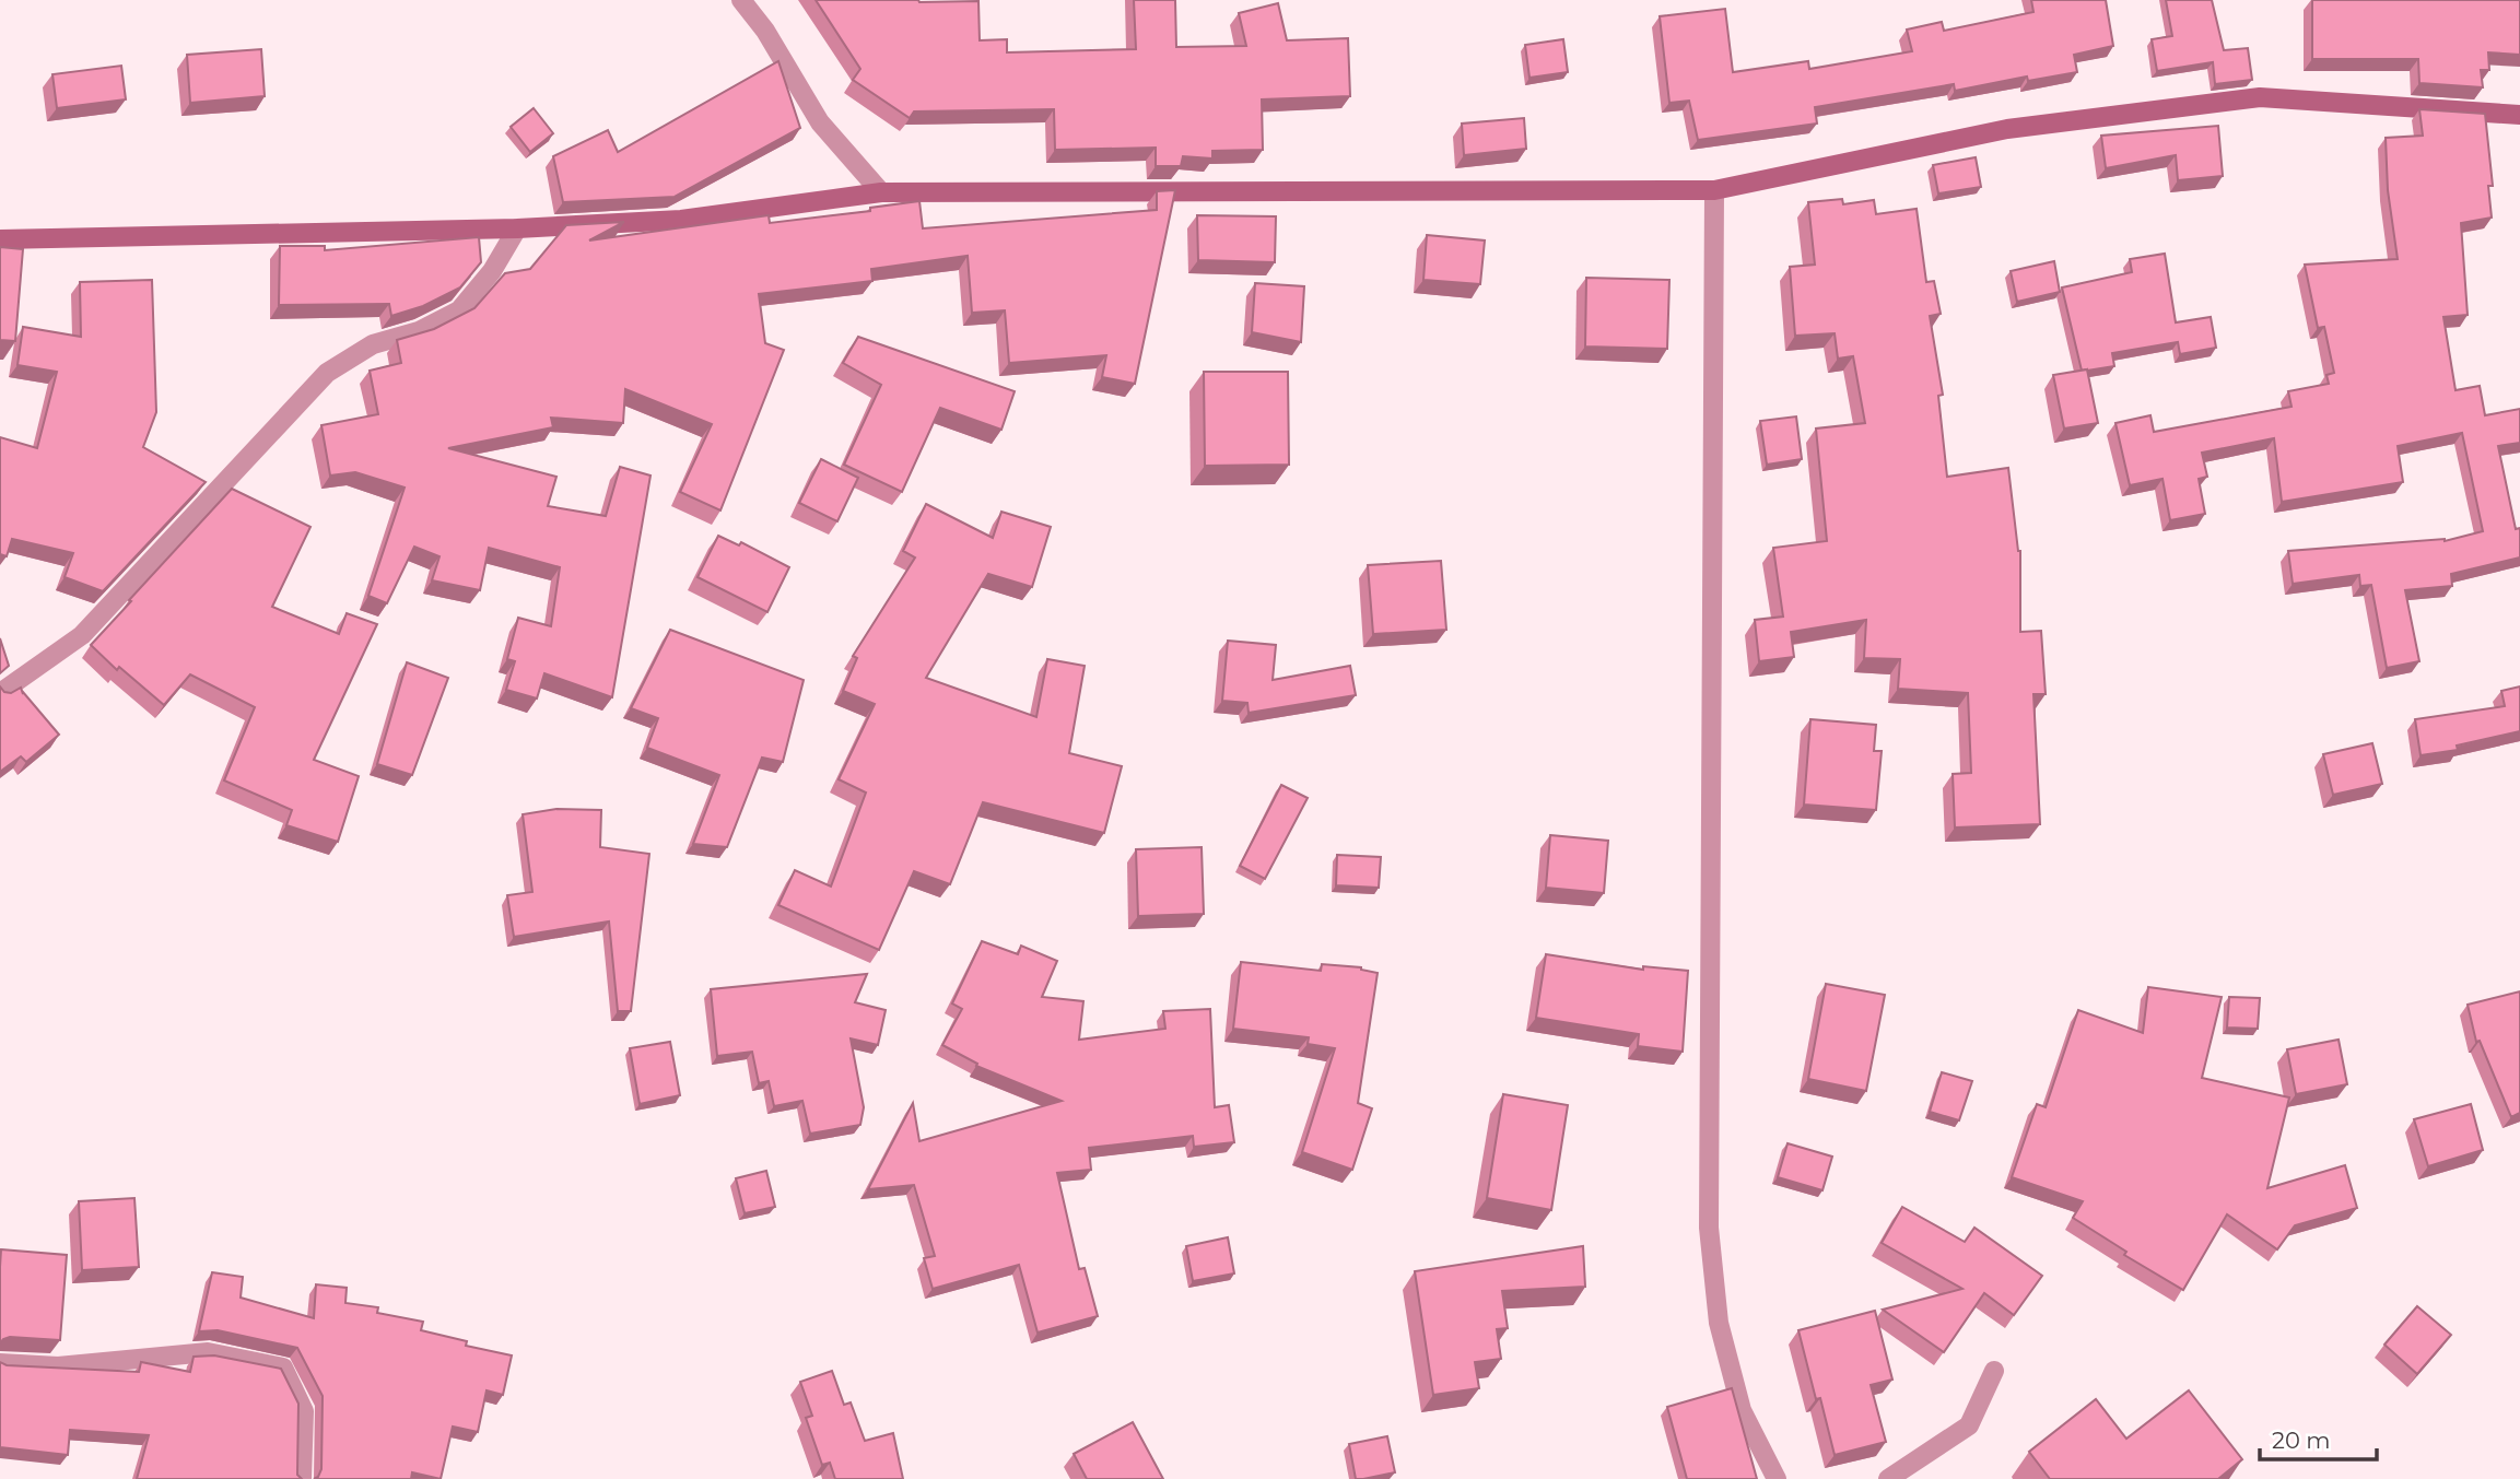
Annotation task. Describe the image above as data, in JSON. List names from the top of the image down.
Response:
{
  "scale_bar": "20 m"
}
